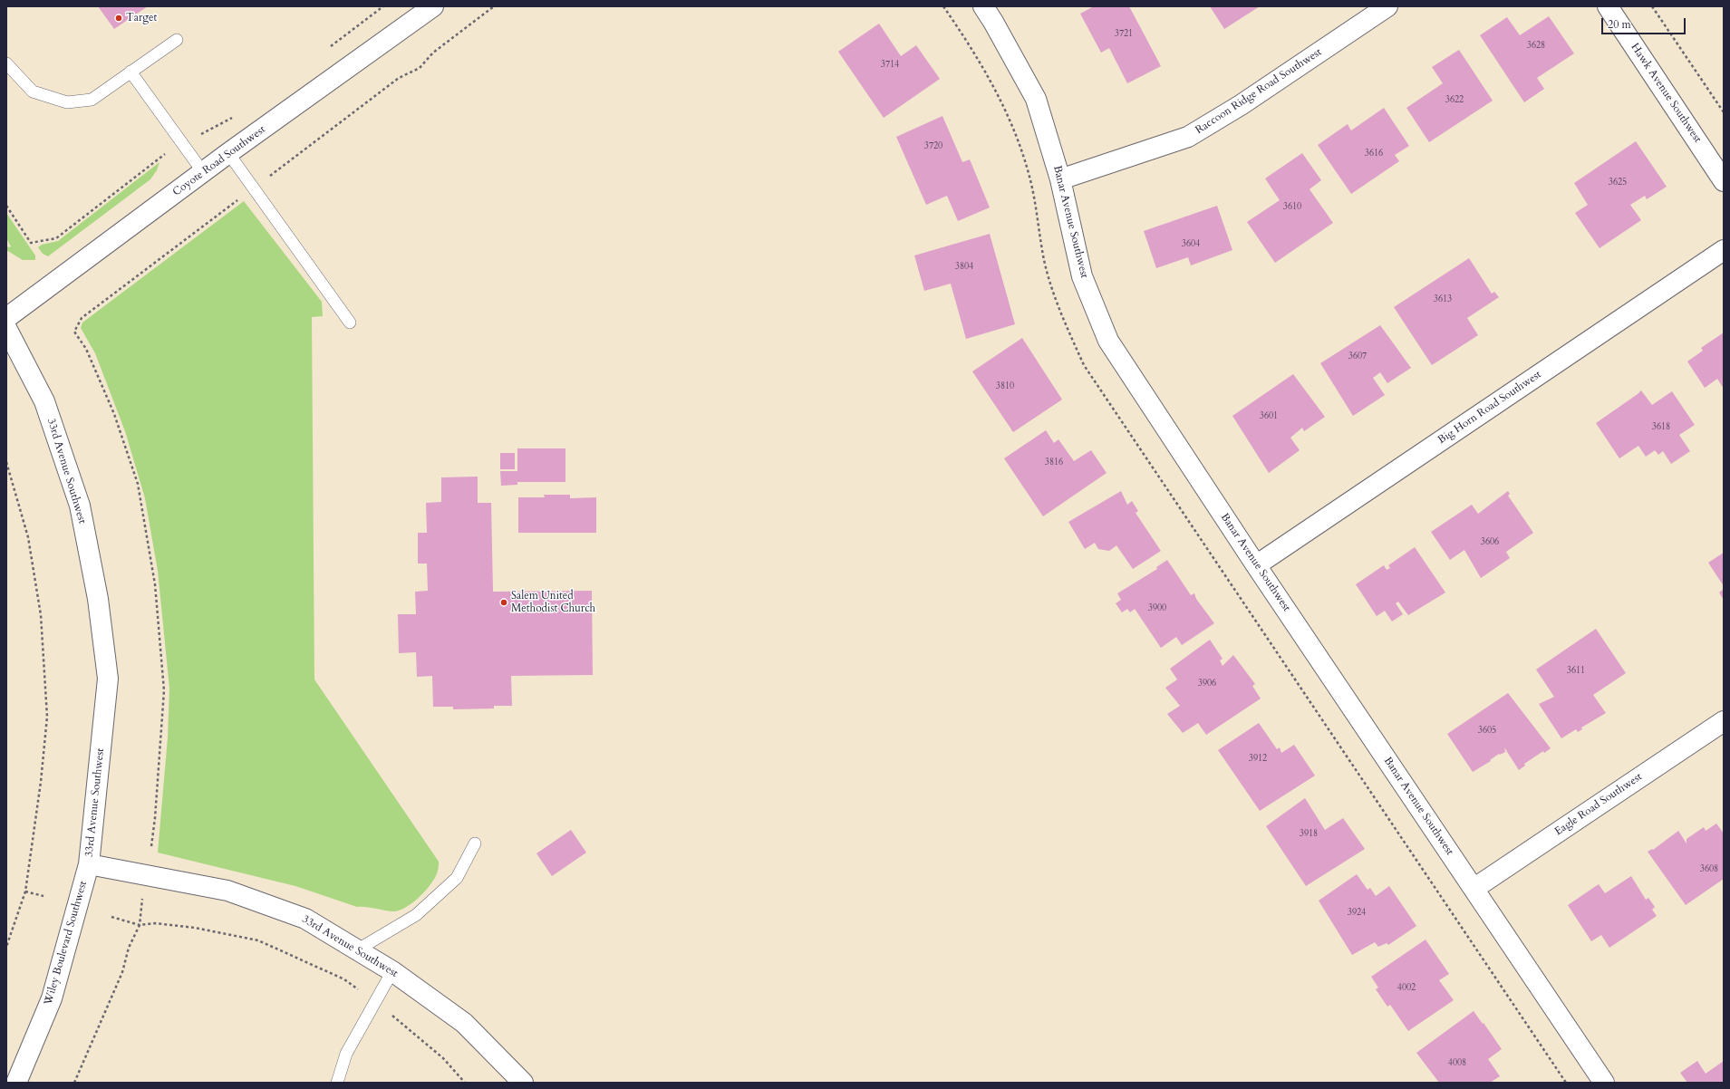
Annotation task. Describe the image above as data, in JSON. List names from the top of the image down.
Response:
{
  "streets": {
    "street": [
      "Raccoon Ridge Road Southwest",
      "Hawk Avenue Southwest",
      "Coyote Road Southwest",
      "Banar Avenue Southwest",
      "Big Horn Road Southwest",
      "33rd Avenue Southwest",
      "Eagle Road Southwest",
      "Wiley Boulevard Southwest"
    ]
  },
  "crossings": [
    ["Raccoon Ridge Road Southwest", "Banar Avenue Southwest"],
    ["Banar Avenue Southwest", "Big Horn Road Southwest"],
    ["Banar Avenue Southwest", "Eagle Road Southwest"],
    ["33rd Avenue Southwest", "Wiley Boulevard Southwest"]
  ],
  "places": ["Target", "Salem United Methodist Church"],
  "house_numbers": [
    "3721",
    "3628",
    "3714",
    "3622",
    "3720",
    "3616",
    "3625",
    "3610",
    "3604",
    "3804",
    "3613",
    "3607",
    "3810",
    "3601",
    "3618",
    "3816",
    "3606",
    "3900",
    "3611",
    "3906",
    "3605",
    "3912",
    "3918",
    "3608",
    "3924",
    "4002",
    "4008"
  ],
  "scale_bar": "20 m"
}
